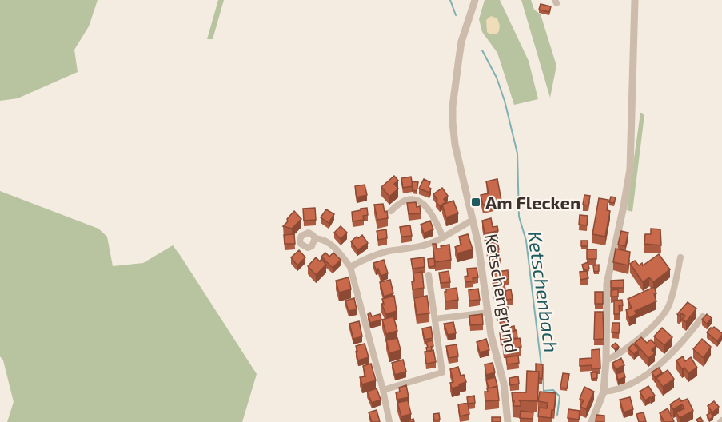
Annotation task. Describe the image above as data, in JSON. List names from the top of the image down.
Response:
{
  "streets": {
    "street": ["Ketschengrund"]
  },
  "water": ["Ketschenbach"],
  "places": {
    "transit": ["Am Flecken"]
  }
}
